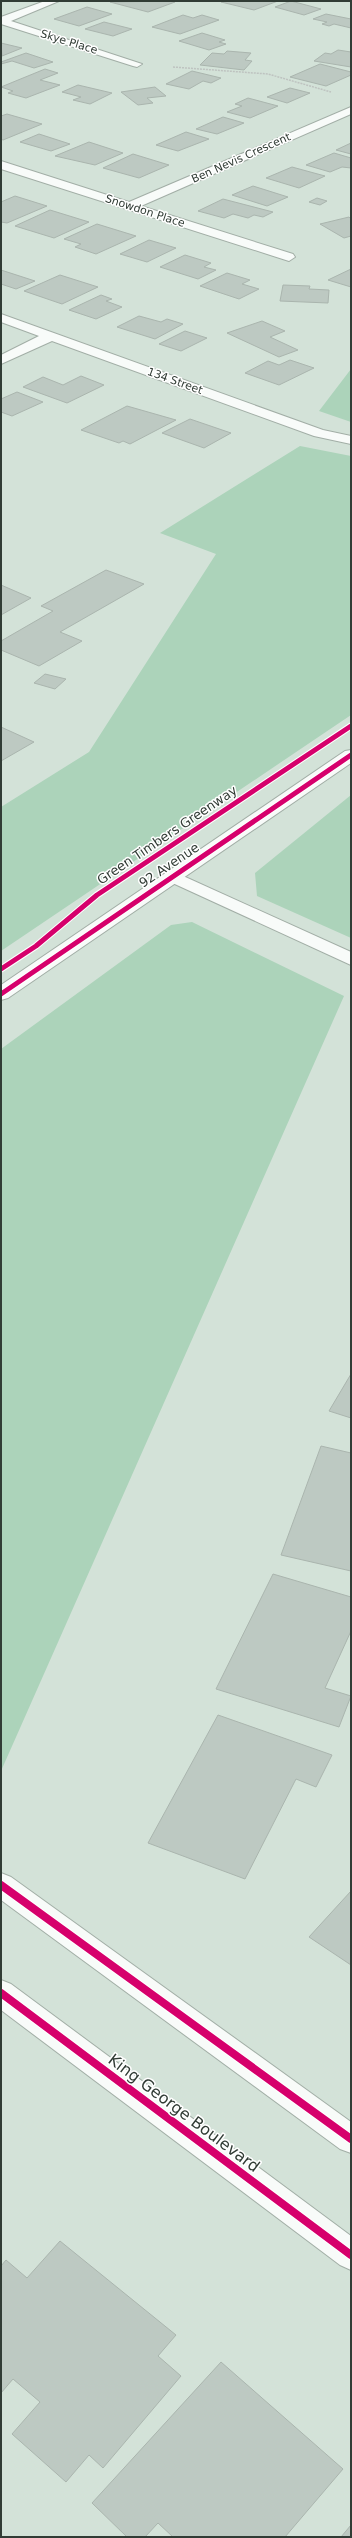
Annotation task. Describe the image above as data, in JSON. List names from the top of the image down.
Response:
{
  "streets": {
    "street": [
      "Skye Place",
      "Ben Nevis Crescent",
      "Snowdon Place",
      "134 Street",
      "92 Avenue",
      "King George Boulevard"
    ],
    "cycle path": ["Green Timbers Greenway"]
  },
  "crossings": [
    ["Ben Nevis Crescent", "Snowdon Place"]
  ]
}
